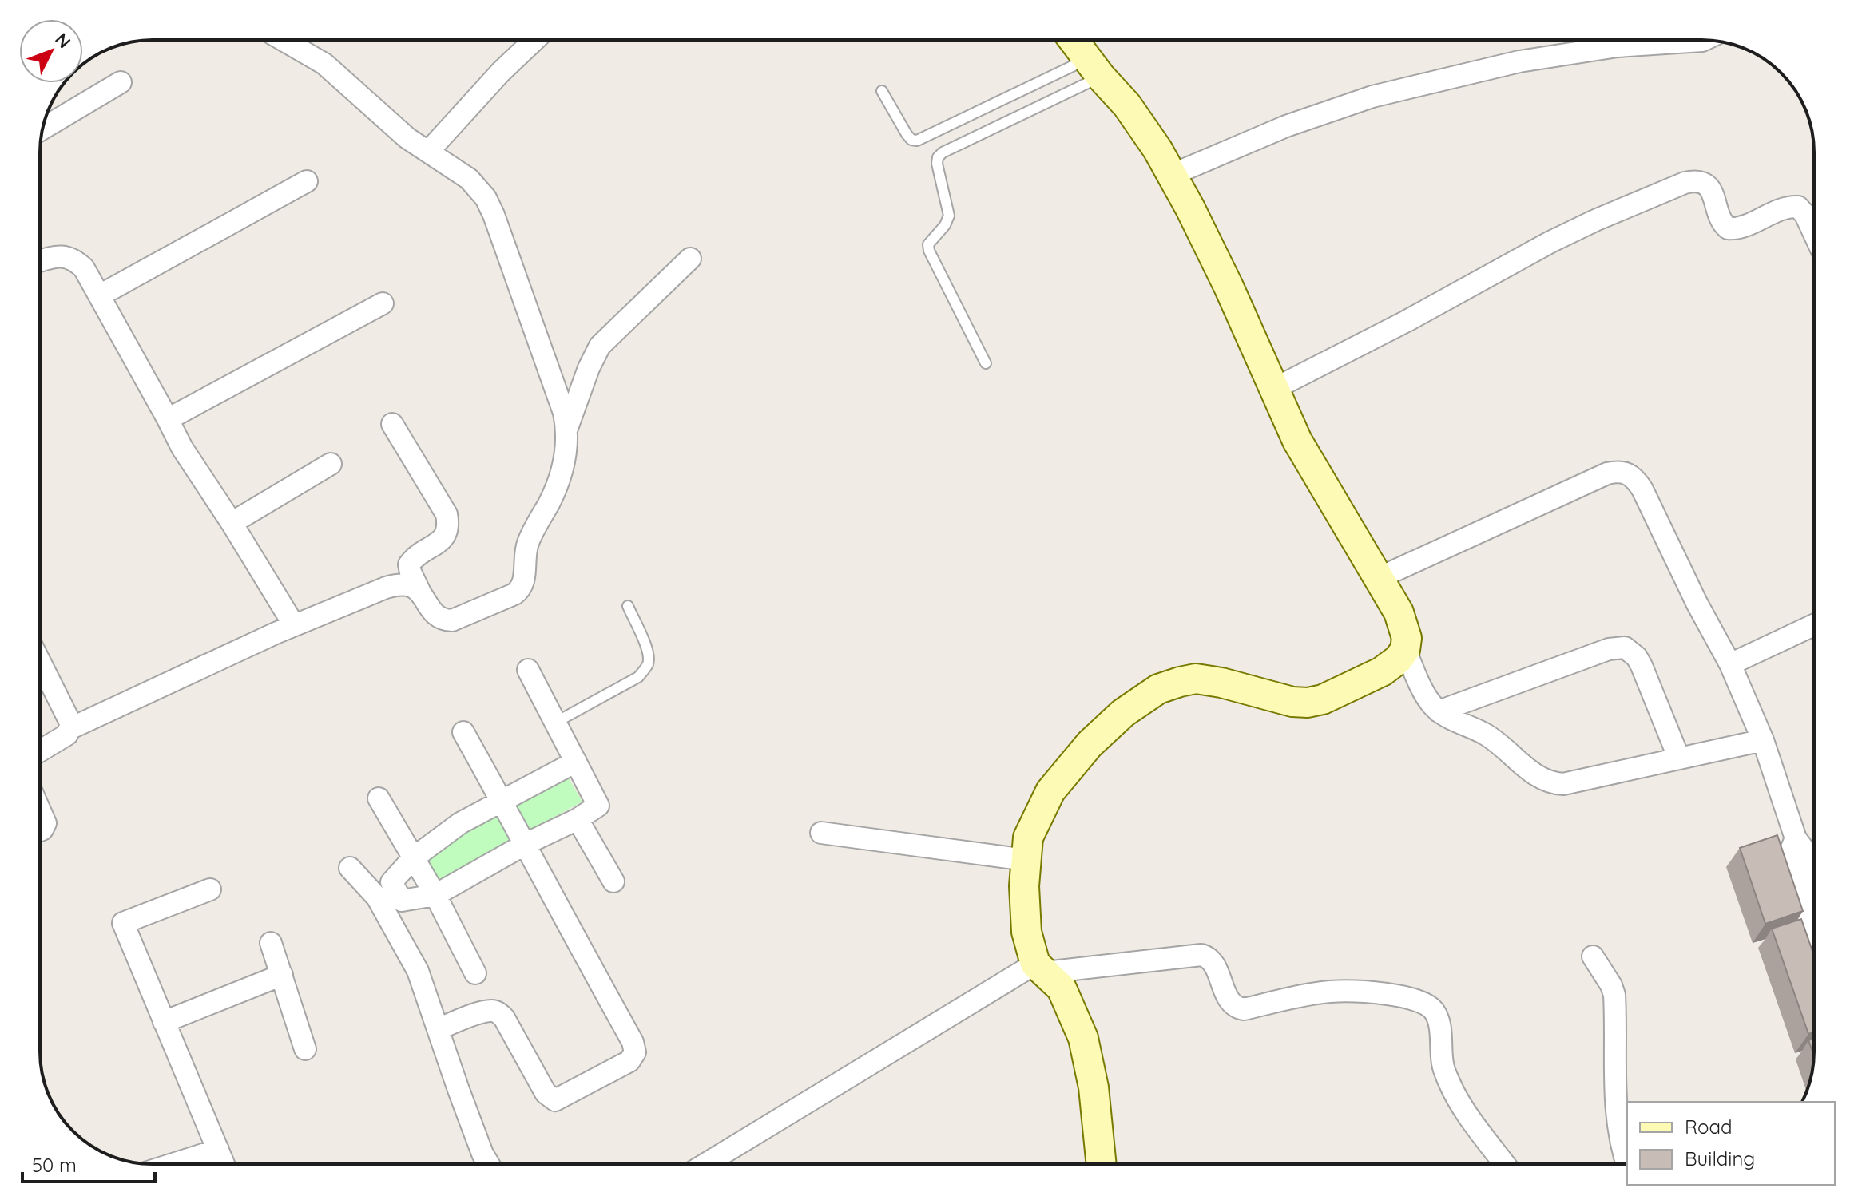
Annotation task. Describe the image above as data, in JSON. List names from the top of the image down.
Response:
{
  "legend": ["Road", "Building"],
  "scale_bar": "50 m",
  "north": "top right"
}
